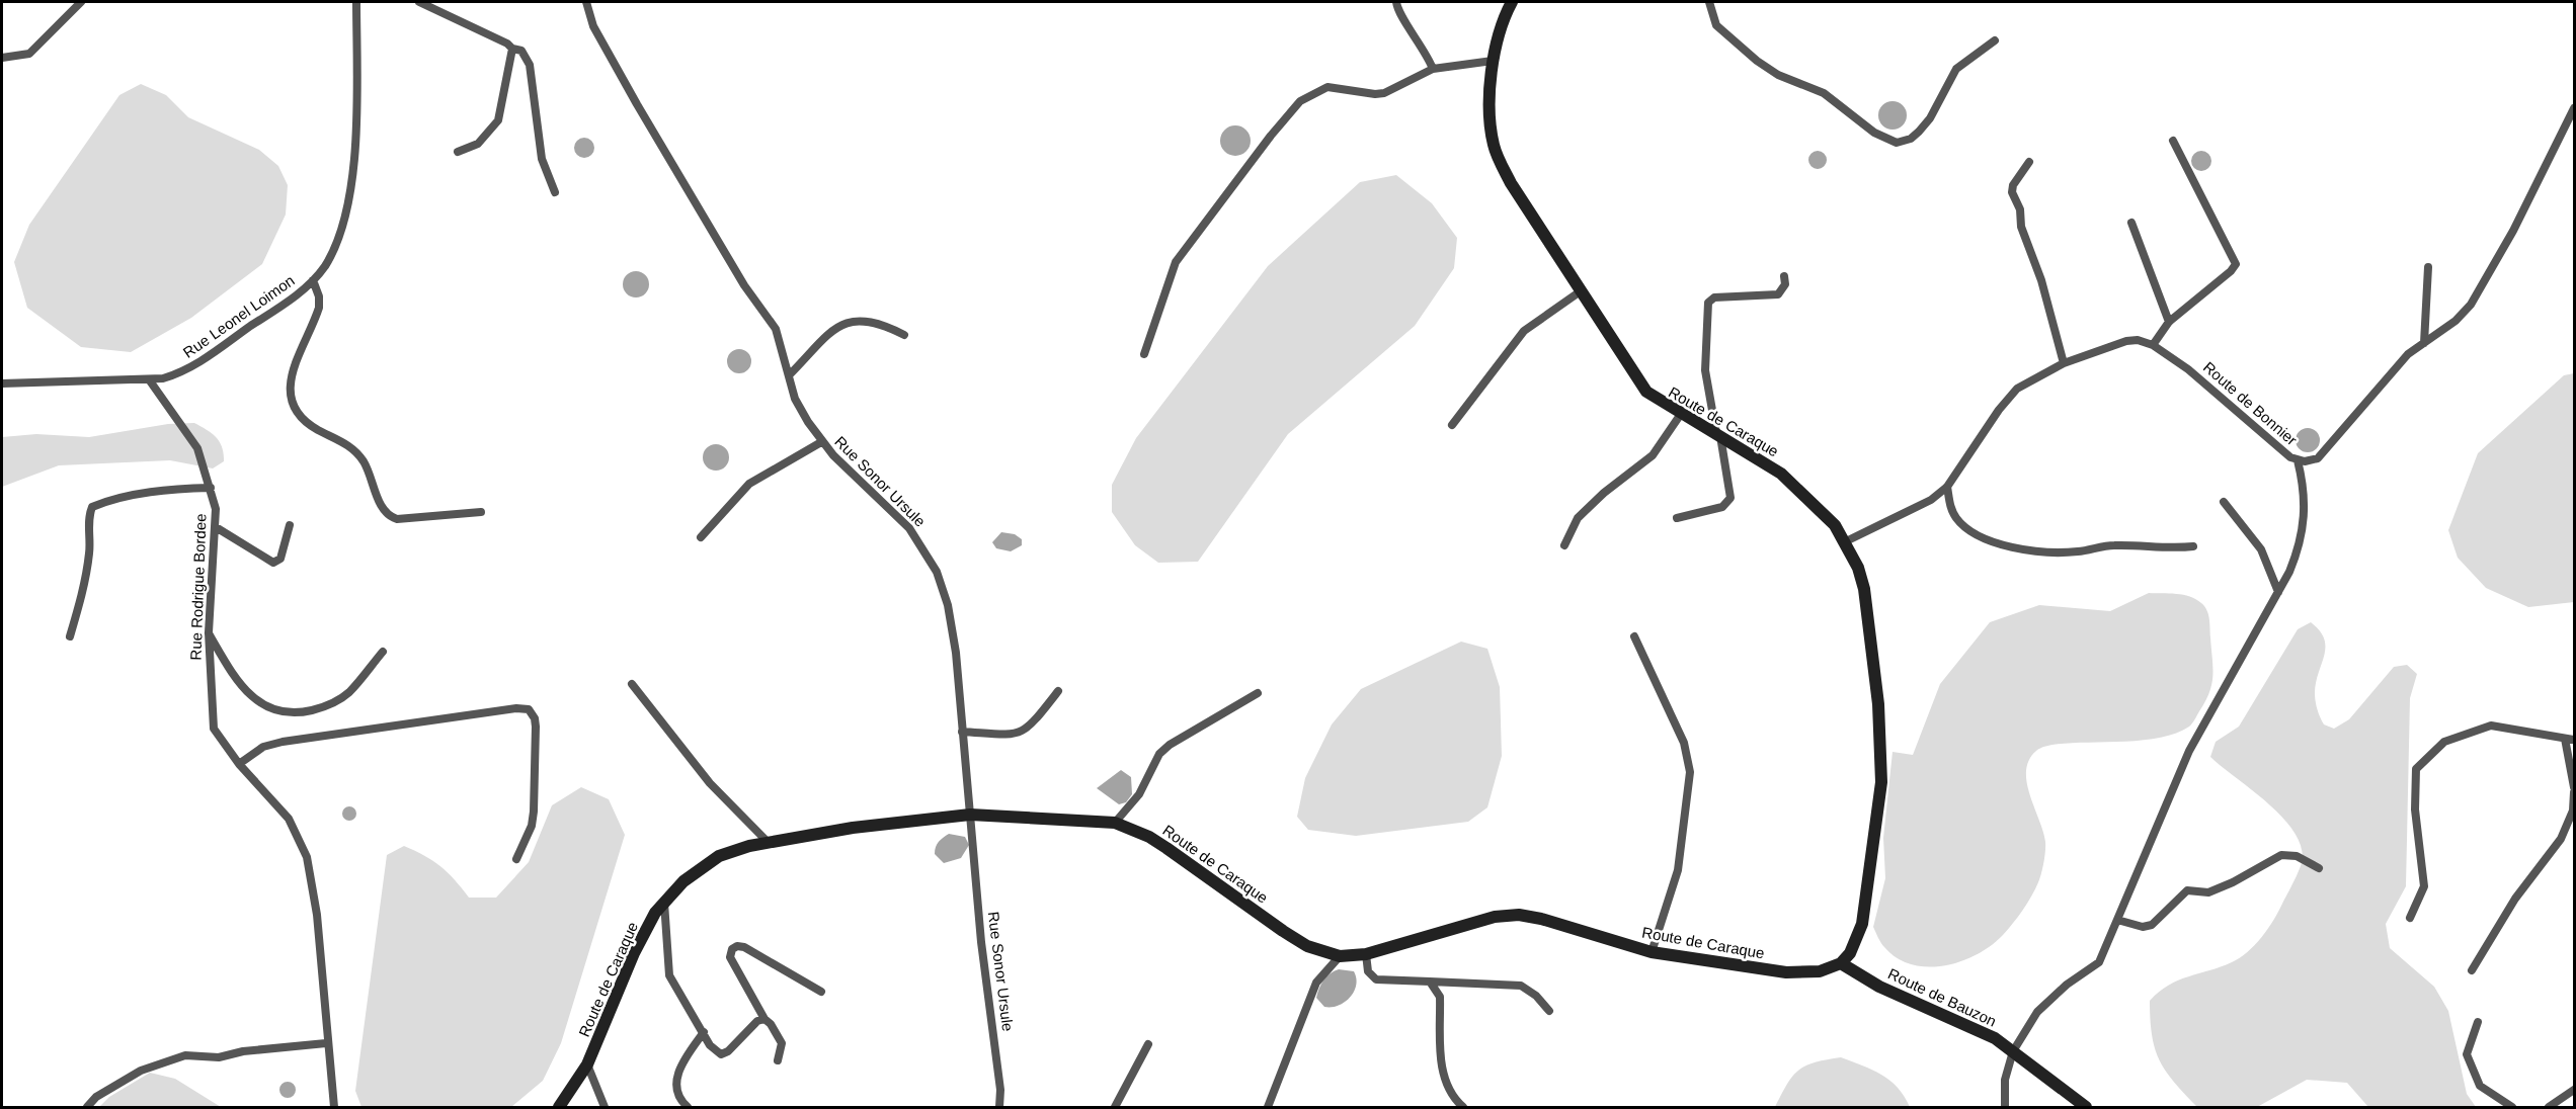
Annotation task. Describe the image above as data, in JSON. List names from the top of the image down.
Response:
{
  "streets": {
    "street": [
      "Rue Leonel Loimon",
      "Route de Bonnier",
      "Route de Caraque",
      "Rue Sonor Ursule",
      "Rue Rodrigue Bordee",
      "Route de Bauzon"
    ]
  },
  "crossings": [
    ["Rue Leonel Loimon", "Rue Rodrigue Bordee"],
    ["Route de Bonnier", "Route de Caraque"],
    ["Route de Caraque", "Rue Sonor Ursule"],
    ["Route de Caraque", "Route de Bauzon"]
  ]
}
